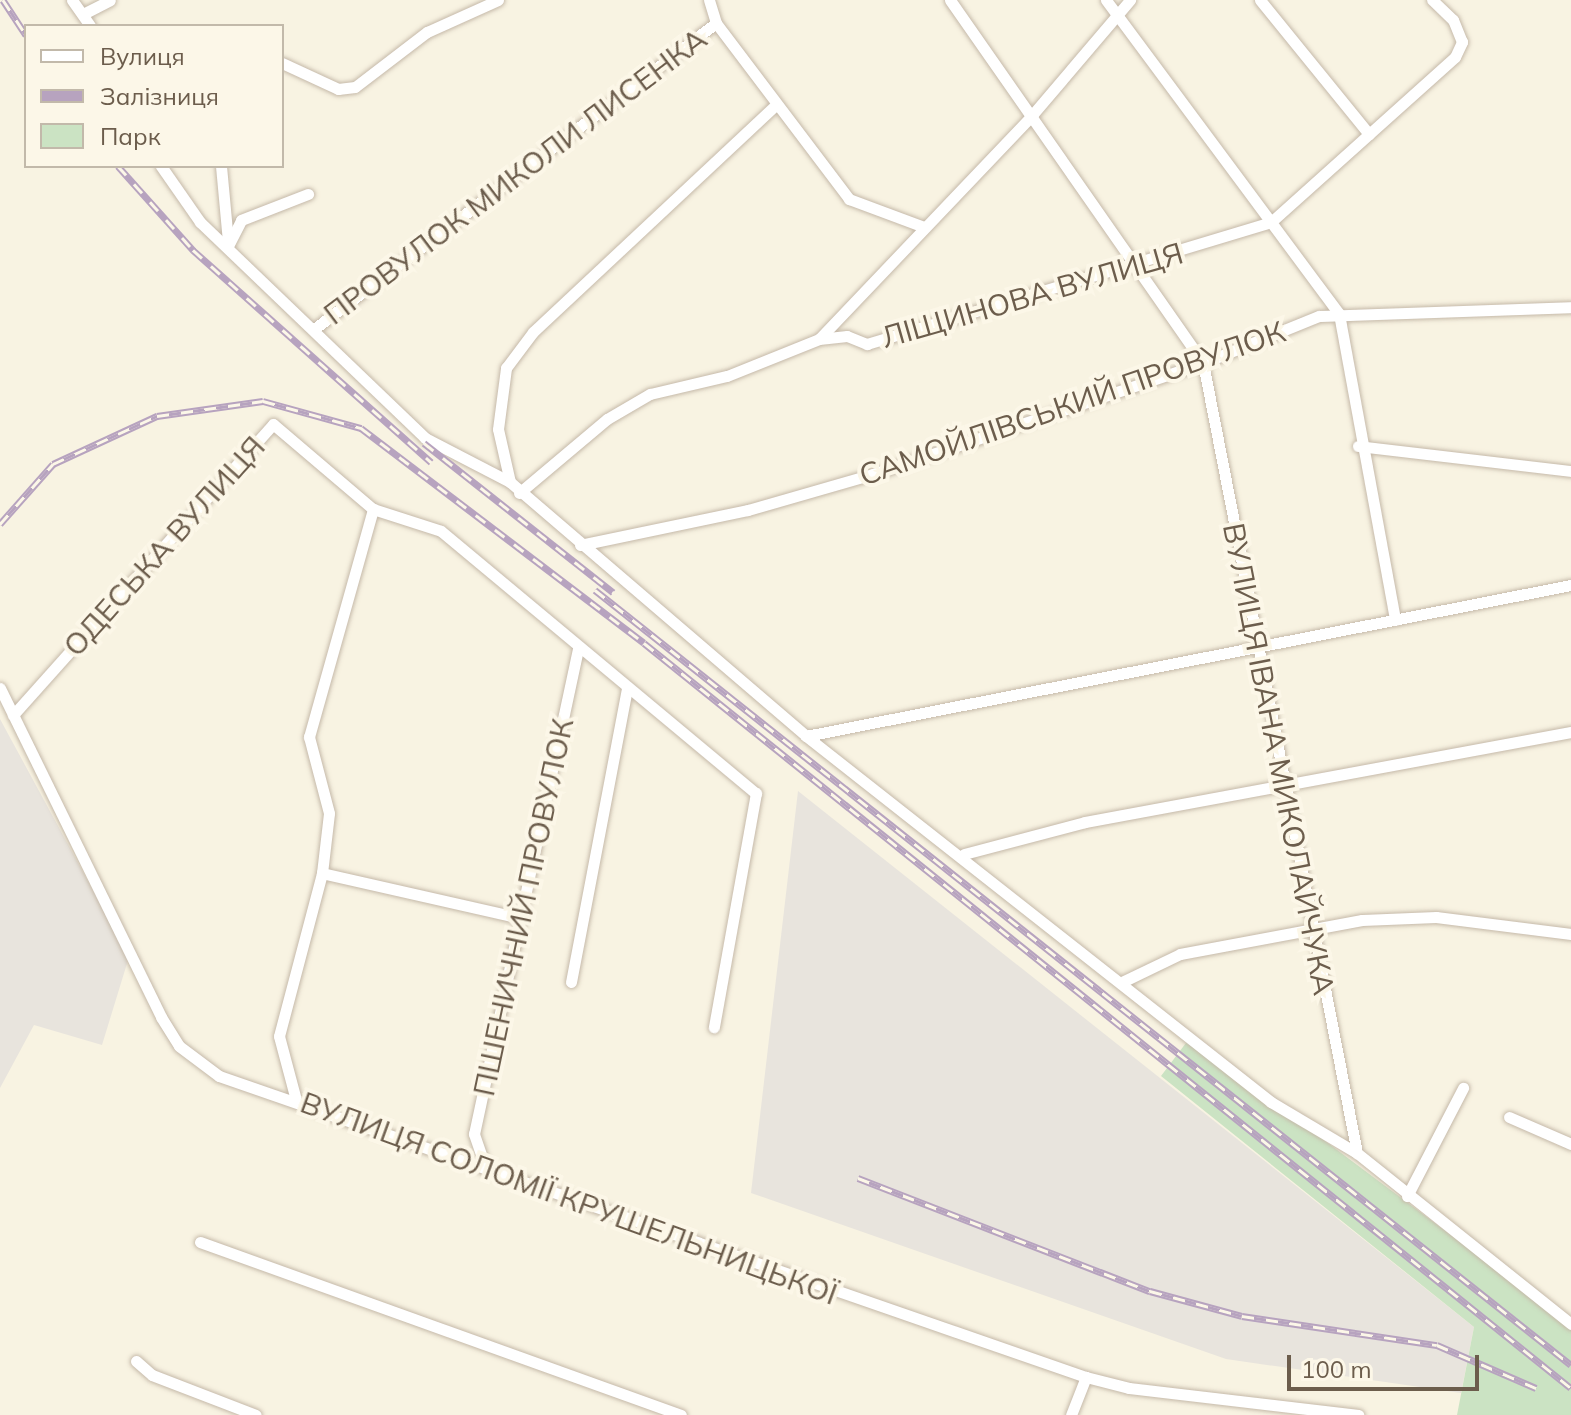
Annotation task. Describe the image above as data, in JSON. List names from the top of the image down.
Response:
{
  "streets": {
    "street": [
      "ПРОВУЛОК МИКОЛИ ЛИСЕНКА",
      "ЛІЩИНОВА ВУЛИЦЯ",
      "САМОЙЛІВСЬКИЙ ПРОВУЛОК",
      "ОДЕСЬКА ВУЛИЦЯ",
      "ВУЛИЦЯ ІВАНА МИКОЛАЙЧУКА",
      "ПШЕНИЧНИЙ ПРОВУЛОК",
      "ВУЛИЦЯ СОЛОМІЇ КРУШЕЛЬНИЦЬКОЇ"
    ]
  },
  "crossings": [
    ["САМОЙЛІВСЬКИЙ ПРОВУЛОК", "ВУЛИЦЯ ІВАНА МИКОЛАЙЧУКА"],
    ["ОДЕСЬКА ВУЛИЦЯ", "ПШЕНИЧНИЙ ПРОВУЛОК"],
    ["ОДЕСЬКА ВУЛИЦЯ", "ВУЛИЦЯ СОЛОМІЇ КРУШЕЛЬНИЦЬКОЇ"],
    ["ПШЕНИЧНИЙ ПРОВУЛОК", "ВУЛИЦЯ СОЛОМІЇ КРУШЕЛЬНИЦЬКОЇ"]
  ],
  "legend": ["Вулиця", "Залізниця", "Парк"],
  "scale_bar": "100 m"
}
